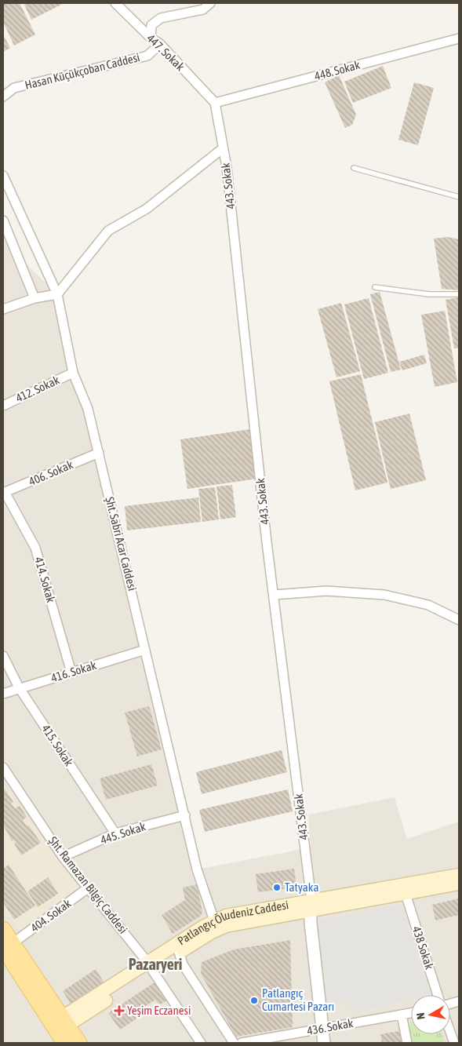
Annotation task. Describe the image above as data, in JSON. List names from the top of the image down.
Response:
{
  "streets": {
    "main road": ["Patlangıç Öludeniz Caddesi"],
    "street": [
      "447. Sokak",
      "448. Sokak",
      "Hasan Küçükçoban Caddesi",
      "443. Sokak",
      "412. Sokak",
      "406. Sokak",
      "Şht. Sabri Acar Caddesi",
      "414. Sokak",
      "416. Sokak",
      "415. Sokak",
      "445. Sokak",
      "Şht. Ramazan Bilgiç Caddesi",
      "404. Sokak",
      "438 Sokak",
      "436. Sokak"
    ]
  },
  "crossings": [
    ["447. Sokak", "448. Sokak"],
    ["447. Sokak", "Hasan Küçükçoban Caddesi"],
    ["447. Sokak", "443. Sokak"],
    ["448. Sokak", "443. Sokak"],
    ["443. Sokak", "Patlangıç Öludeniz Caddesi"],
    ["412. Sokak", "Şht. Sabri Acar Caddesi"],
    ["406. Sokak", "Şht. Sabri Acar Caddesi"],
    ["406. Sokak", "414. Sokak"],
    ["Şht. Sabri Acar Caddesi", "416. Sokak"],
    ["Şht. Sabri Acar Caddesi", "445. Sokak"],
    ["Şht. Sabri Acar Caddesi", "Patlangıç Öludeniz Caddesi"],
    ["414. Sokak", "416. Sokak"],
    ["416. Sokak", "415. Sokak"],
    ["415. Sokak", "445. Sokak"],
    ["445. Sokak", "Şht. Ramazan Bilgiç Caddesi"],
    ["Şht. Ramazan Bilgiç Caddesi", "404. Sokak"],
    ["Şht. Ramazan Bilgiç Caddesi", "Patlangıç Öludeniz Caddesi"],
    ["Patlangıç Öludeniz Caddesi", "438 Sokak"]
  ],
  "districts": ["Pazaryeri"],
  "places": {
    "other": ["Tatyaka", "Patlangıç Cumartesi Pazarı"],
    "health": ["Yeşim Eczanesi"]
  },
  "north": "left"
}
